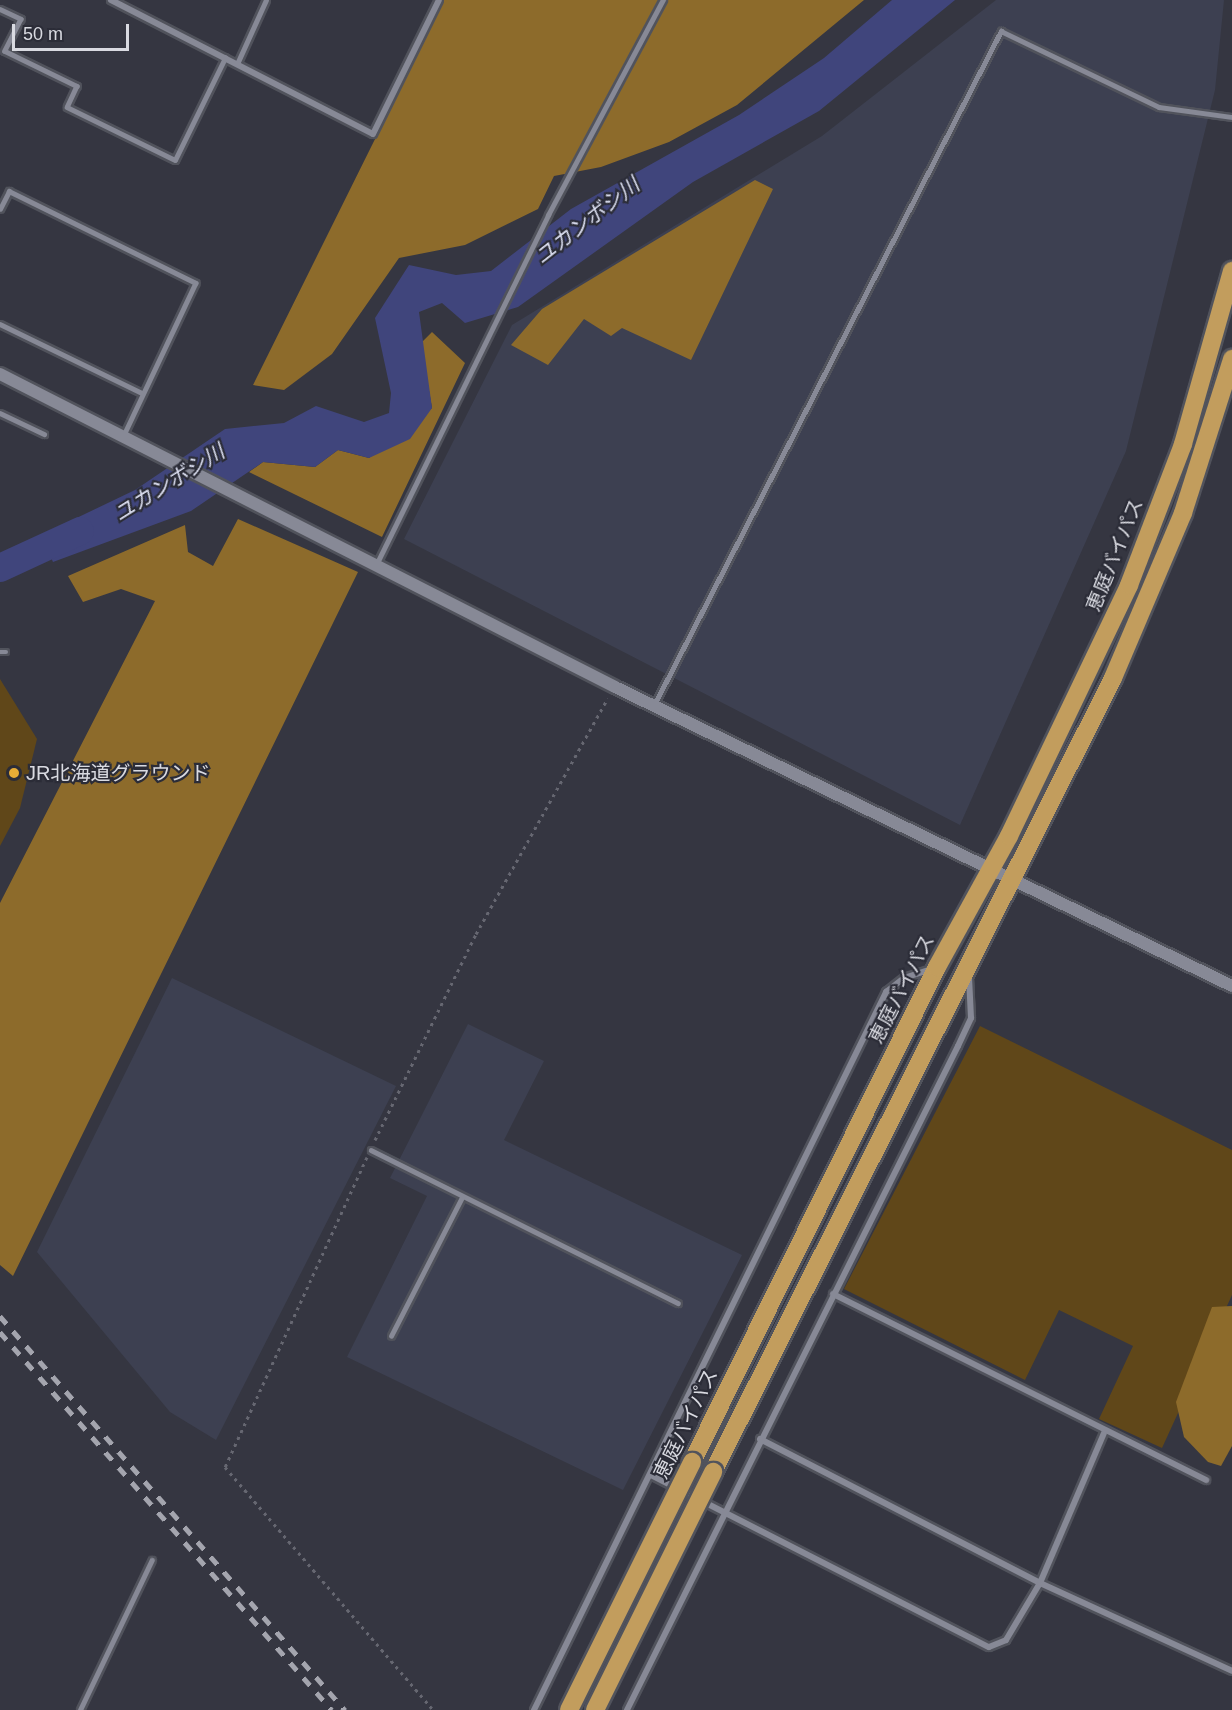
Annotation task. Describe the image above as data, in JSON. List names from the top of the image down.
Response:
{
  "streets": {
    "highway": ["恵庭バイパス"]
  },
  "water": ["ユカンボシ川"],
  "places": ["JR北海道グラウンド"],
  "scale_bar": "50 m"
}
